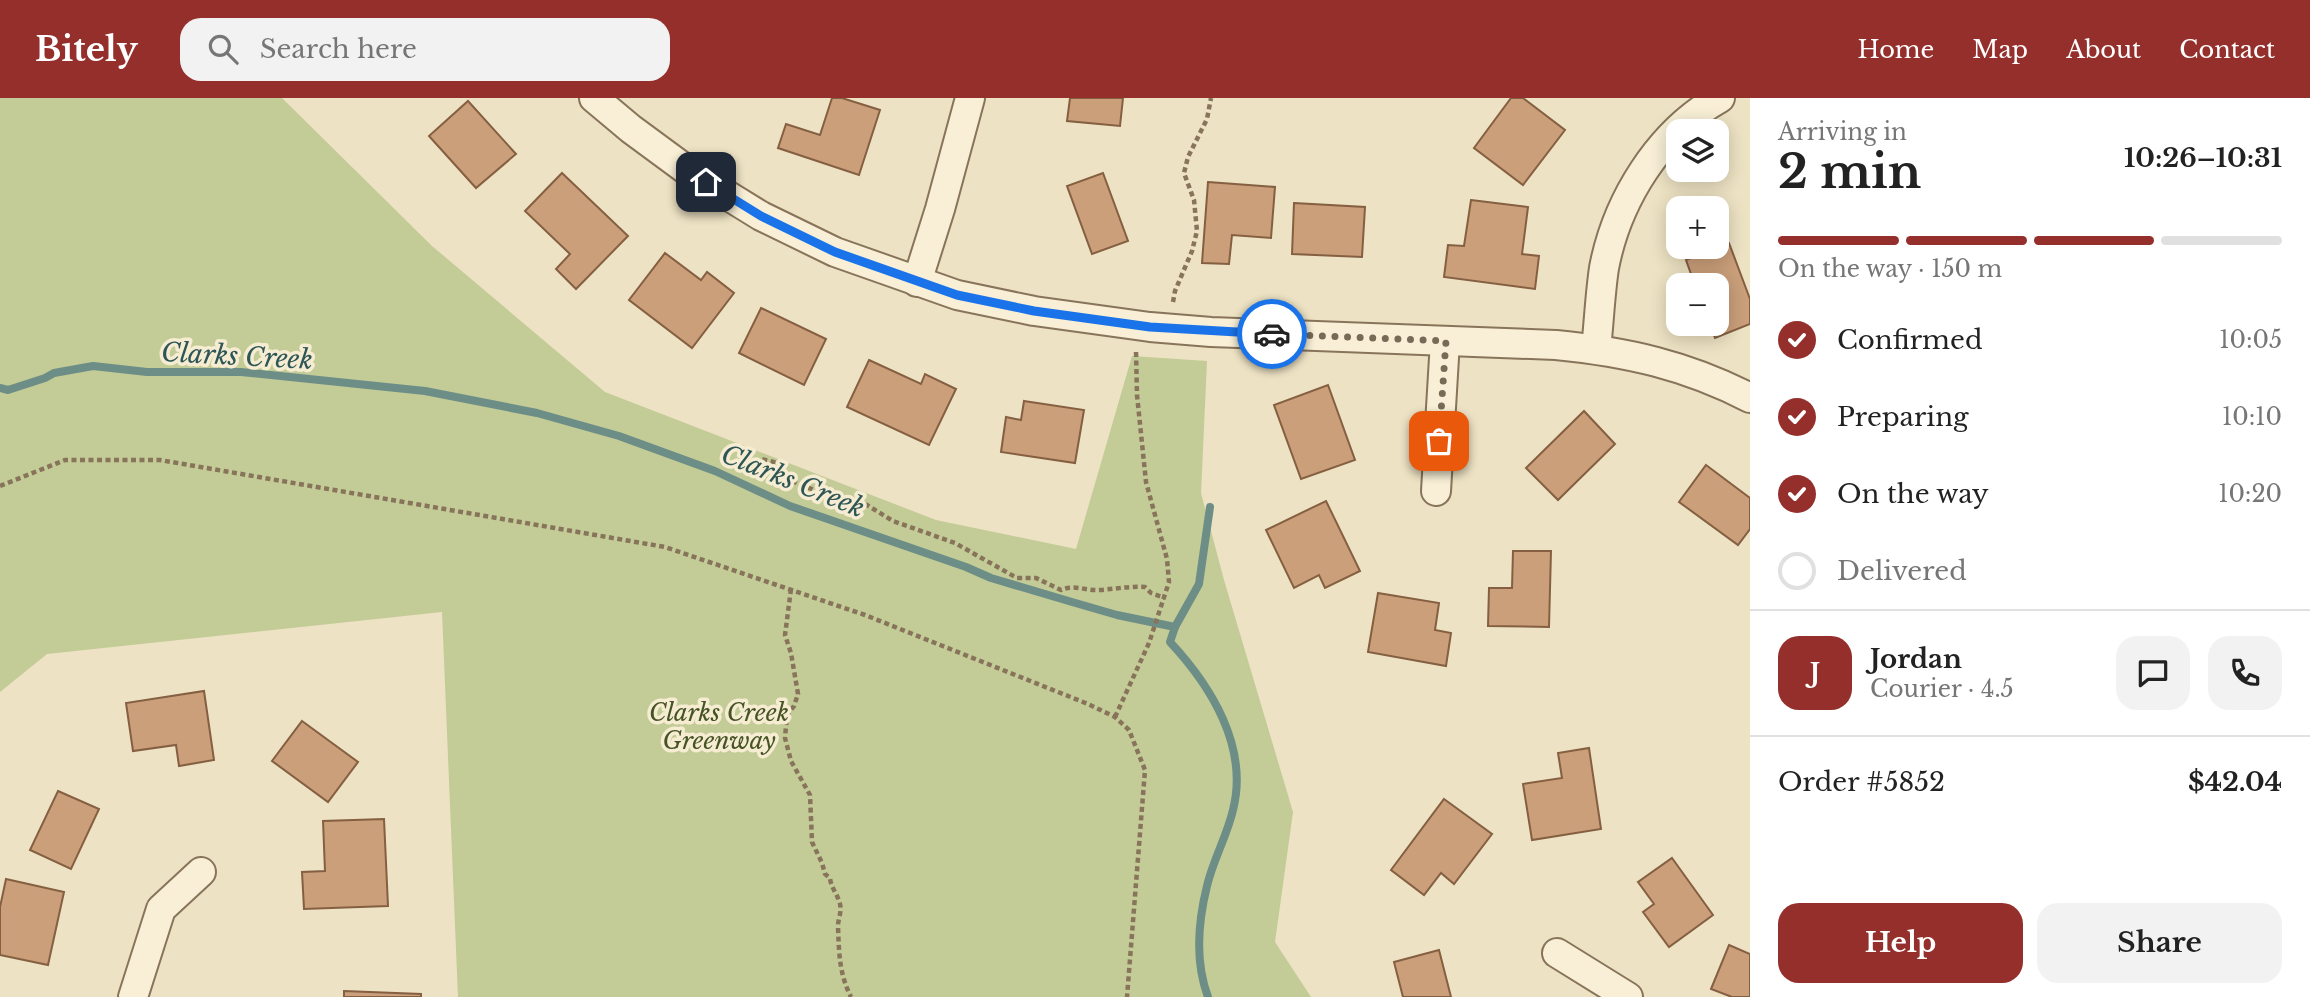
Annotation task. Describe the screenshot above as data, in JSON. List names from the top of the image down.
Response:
{
  "water": ["Clarks Creek"],
  "parks": ["Clarks Creek Greenway"],
  "page": {
    "header": "Bitely",
    "search": "Search here",
    "nav": [
      "Home",
      "Map",
      "About",
      "Contact"
    ],
    "heading": ["2 min", "Arriving in", "10:26–10:31"],
    "panel": [
      "Jordan",
      "Courier · 4.5",
      "Order #5852",
      "$42.04"
    ],
    "map_buttons": ["+", "−"],
    "bar": "On the way · 150 m",
    "list": [
      ["Confirmed", "10:05"],
      ["Preparing", "10:10"],
      ["On the way", "10:20"],
      "Delivered"
    ],
    "round": "J",
    "buttons": ["Help", "Share"]
  }
}
